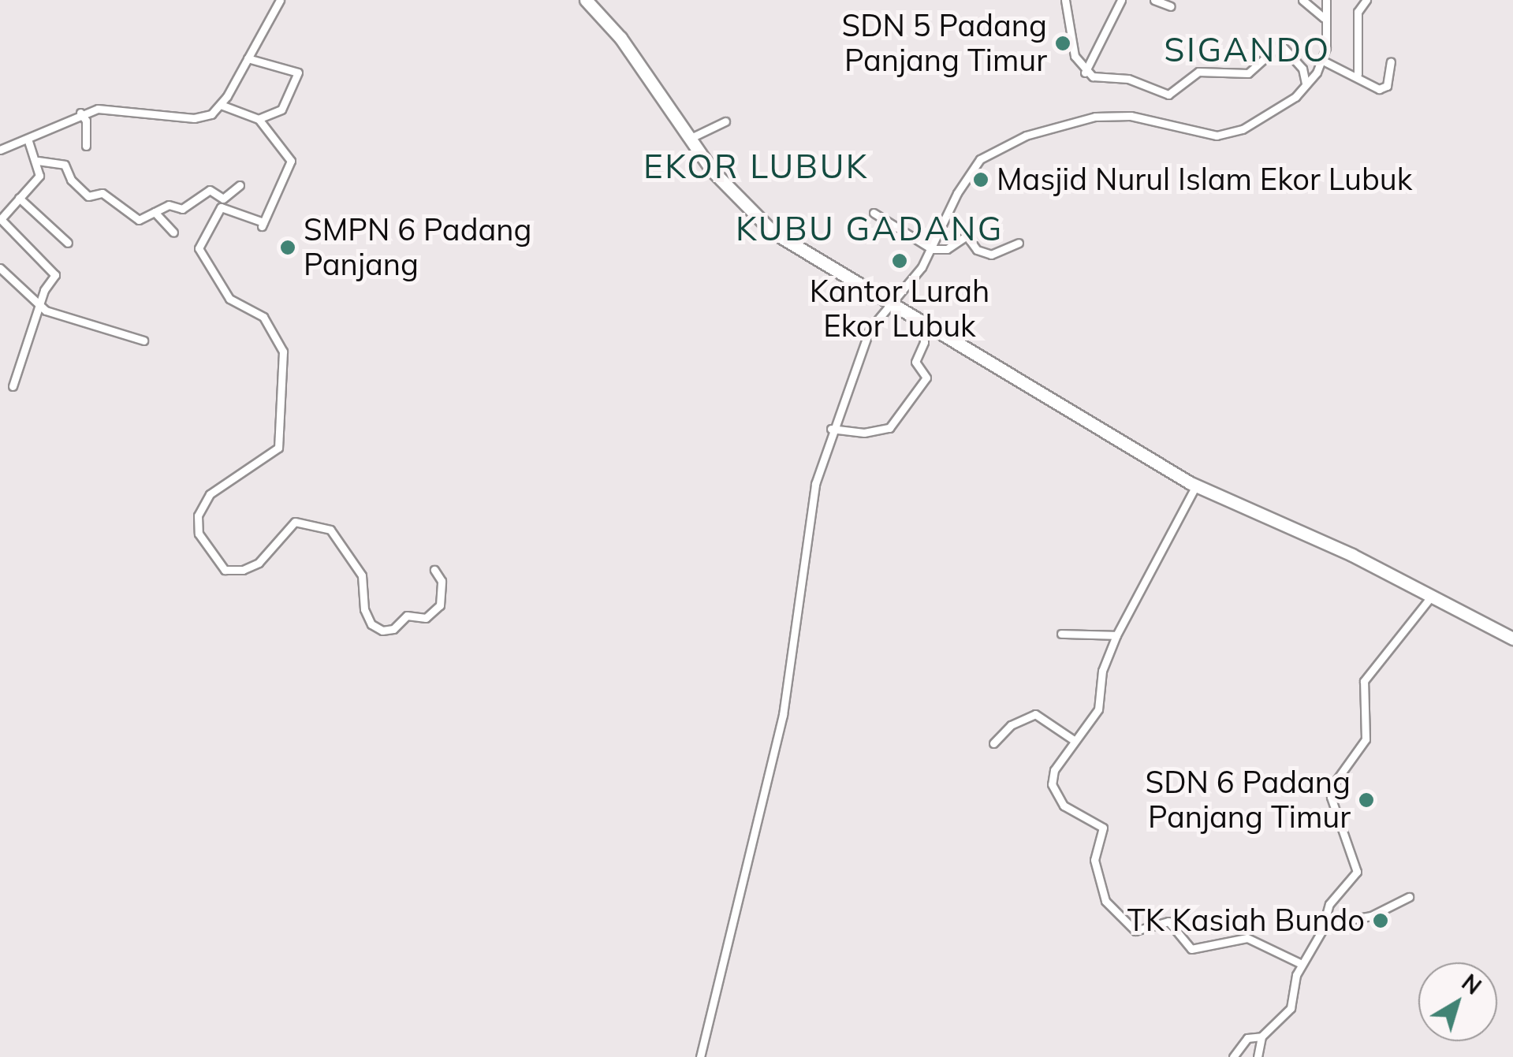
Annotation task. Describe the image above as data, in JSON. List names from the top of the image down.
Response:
{
  "districts": ["SIGANDO", "EKOR LUBUK", "KUBU GADANG"],
  "places": [
    "SDN 5 Padang Panjang Timur",
    "Masjid Nurul Islam Ekor Lubuk",
    "SMPN 6 Padang Panjang",
    "Kantor Lurah Ekor Lubuk",
    "SDN 6 Padang Panjang Timur",
    "TK Kasiah Bundo"
  ],
  "north": "top right"
}
